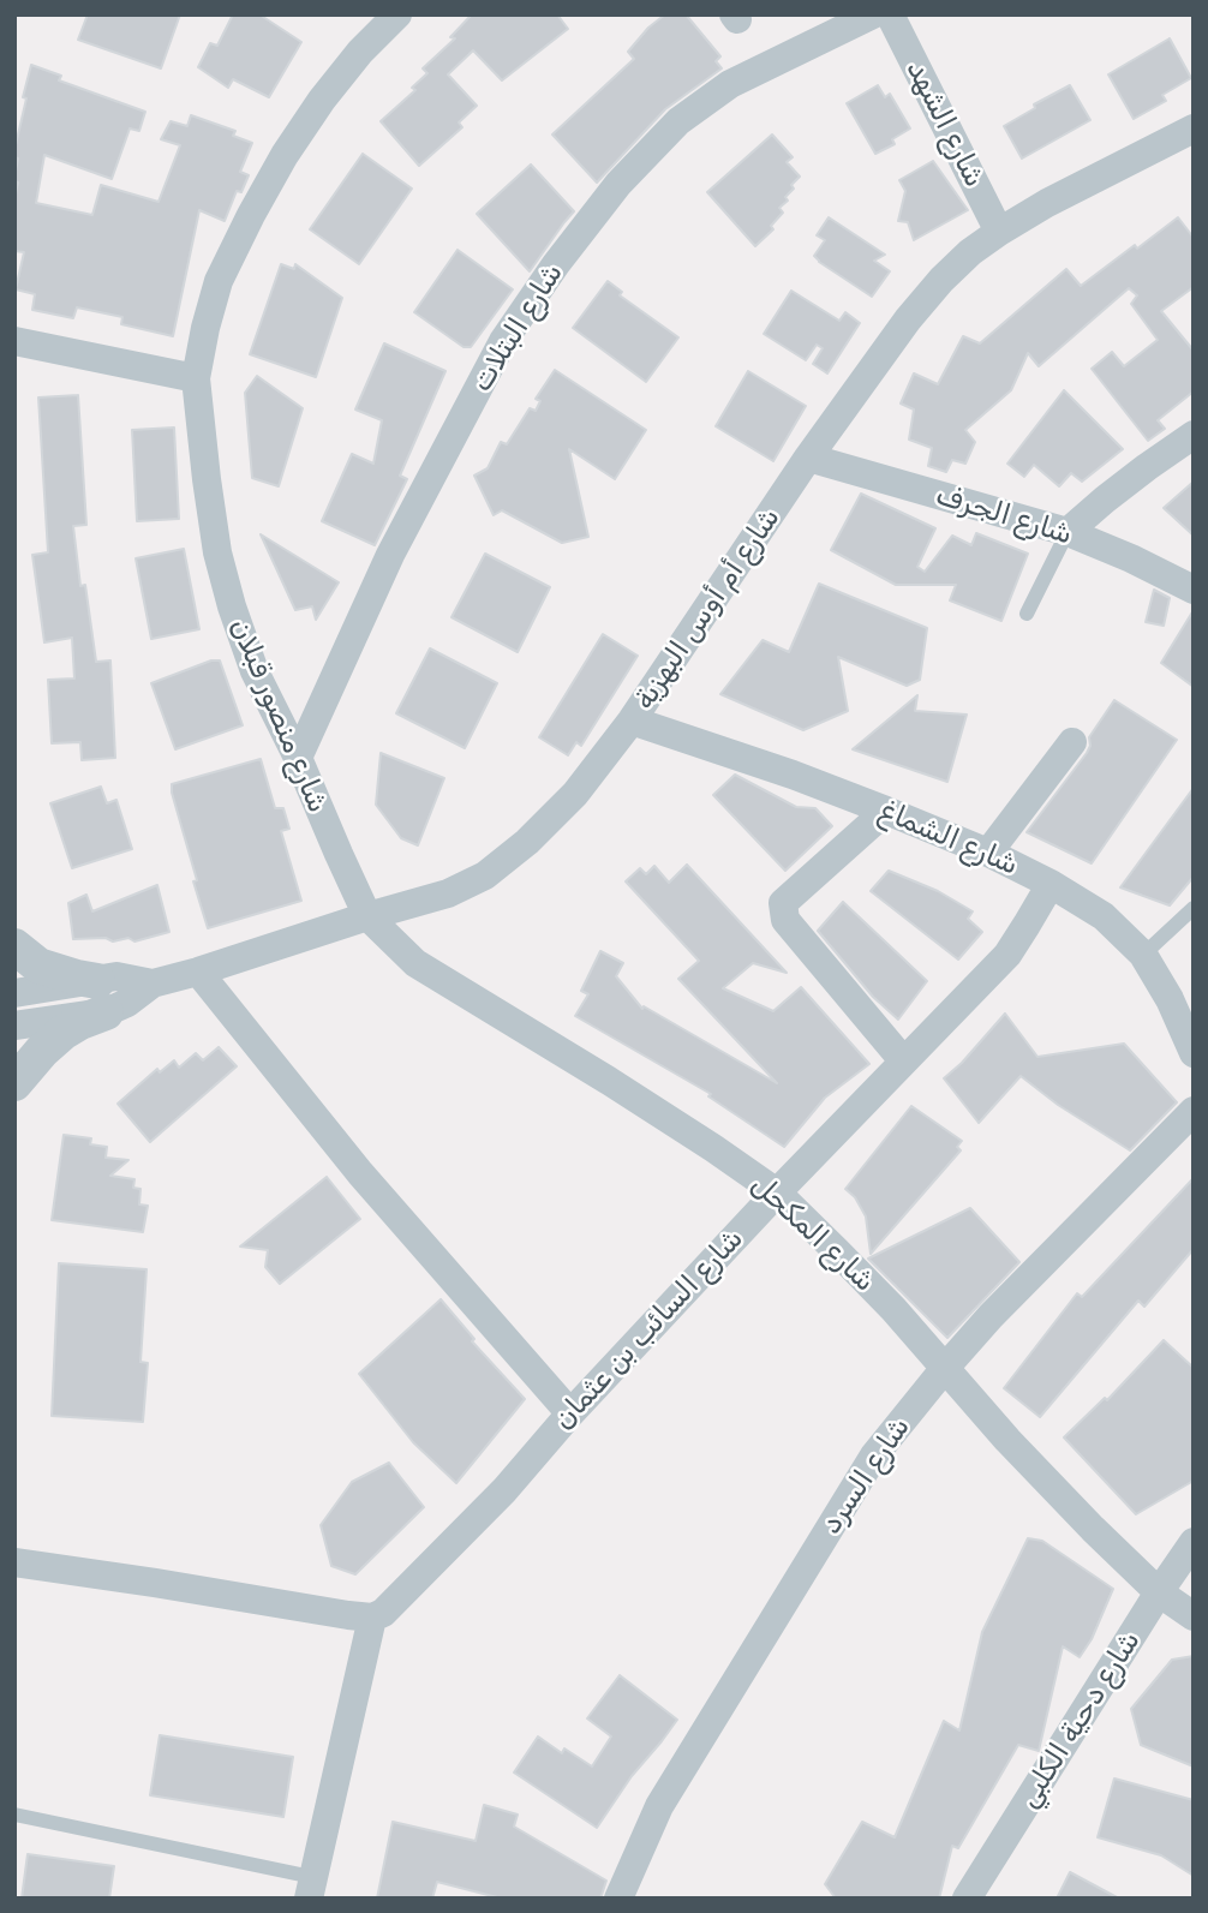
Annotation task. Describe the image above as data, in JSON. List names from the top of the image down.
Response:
{
  "streets": {
    "street": [
      "شارع الشهد",
      "شارع البتلات",
      "شارع الجرف",
      "شارع أم أوس البهزية",
      "شارع منصور قبلان",
      "شارع الشماغ",
      "شارع المكحل",
      "شارع السائب بن عثمان",
      "شارع السرد",
      "شارع دحية الكلبي"
    ]
  },
  "crossings": [
    ["شارع الشهد", "شارع أم أوس البهزية"],
    ["شارع البتلات", "شارع منصور قبلان"],
    ["شارع الجرف", "شارع أم أوس البهزية"],
    ["شارع أم أوس البهزية", "شارع منصور قبلان"],
    ["شارع أم أوس البهزية", "شارع الشماغ"],
    ["شارع أم أوس البهزية", "شارع المكحل"],
    ["شارع منصور قبلان", "شارع المكحل"],
    ["شارع الشماغ", "شارع السائب بن عثمان"],
    ["شارع المكحل", "شارع السائب بن عثمان"],
    ["شارع المكحل", "شارع السرد"],
    ["شارع المكحل", "شارع دحية الكلبي"]
  ]
}
